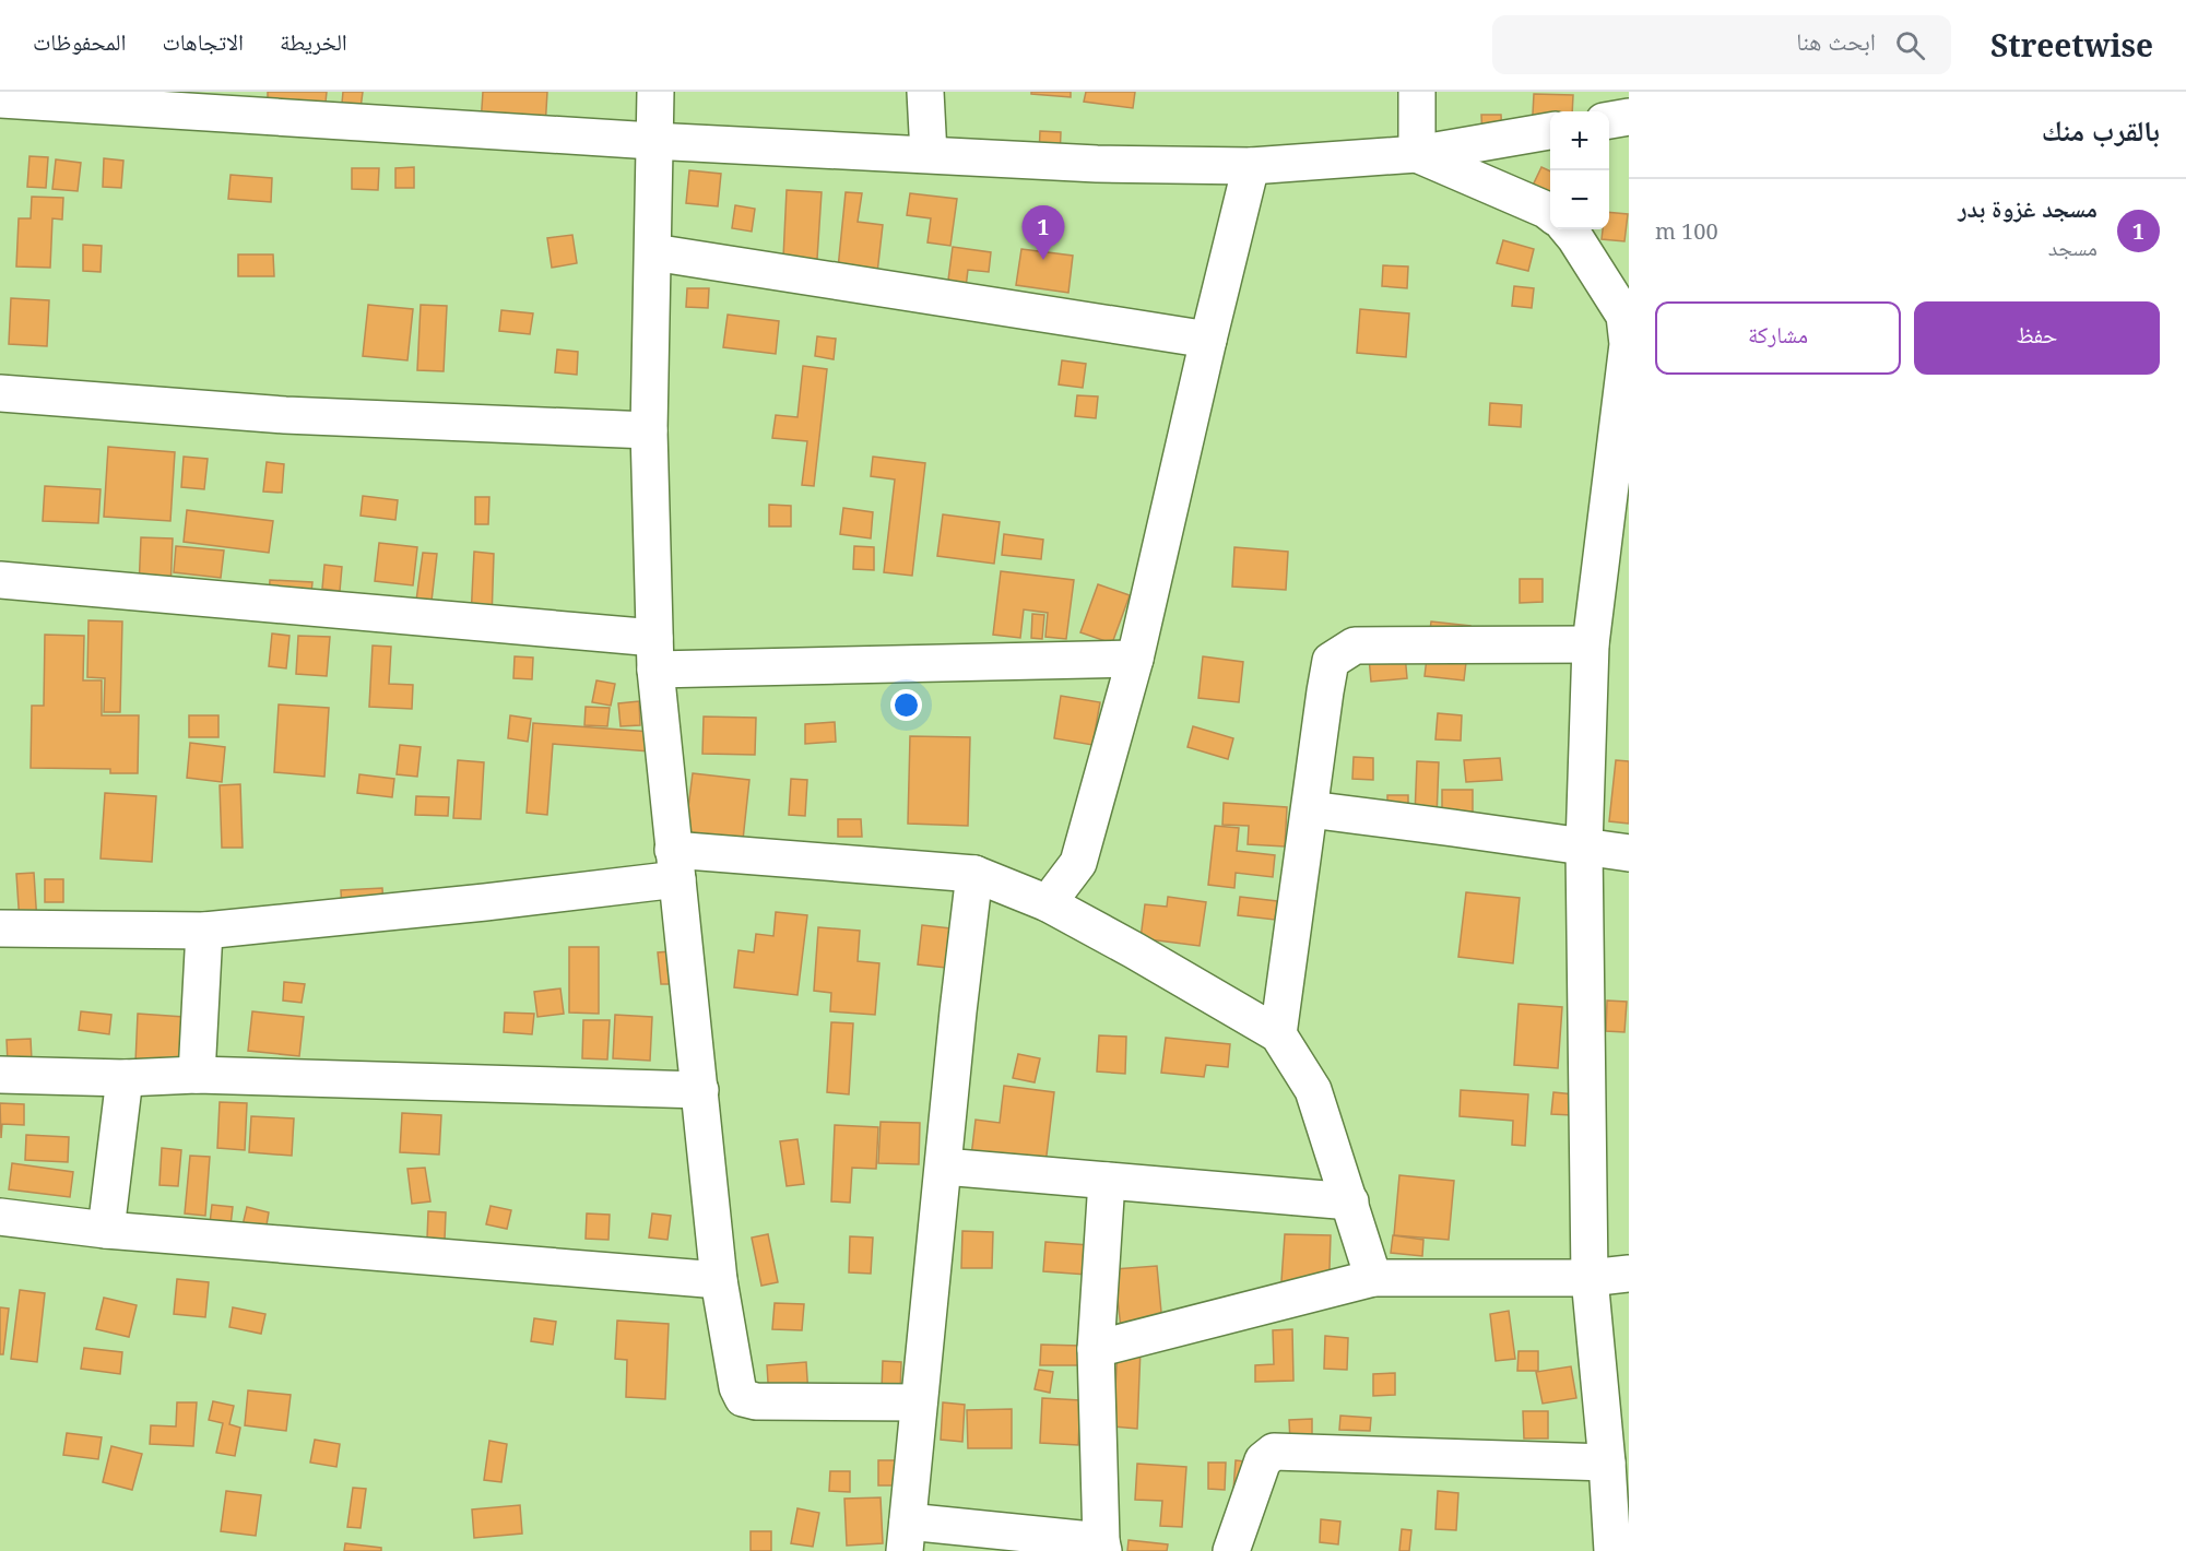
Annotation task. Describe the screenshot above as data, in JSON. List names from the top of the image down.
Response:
{
  "page": {
    "header": "Streetwise",
    "search": "ابحث هنا",
    "nav": ["الخريطة", "الاتجاهات", "المحفوظات"],
    "heading": "بالقرب منك",
    "map_buttons": ["+", "−"],
    "list": [
      {
        "mark": "1",
        "name": "مسجد غزوة بدر",
        "note": "مسجد",
        "value": "100 m"
      }
    ],
    "pins": "1",
    "buttons": ["حفظ", "مشاركة"]
  }
}
